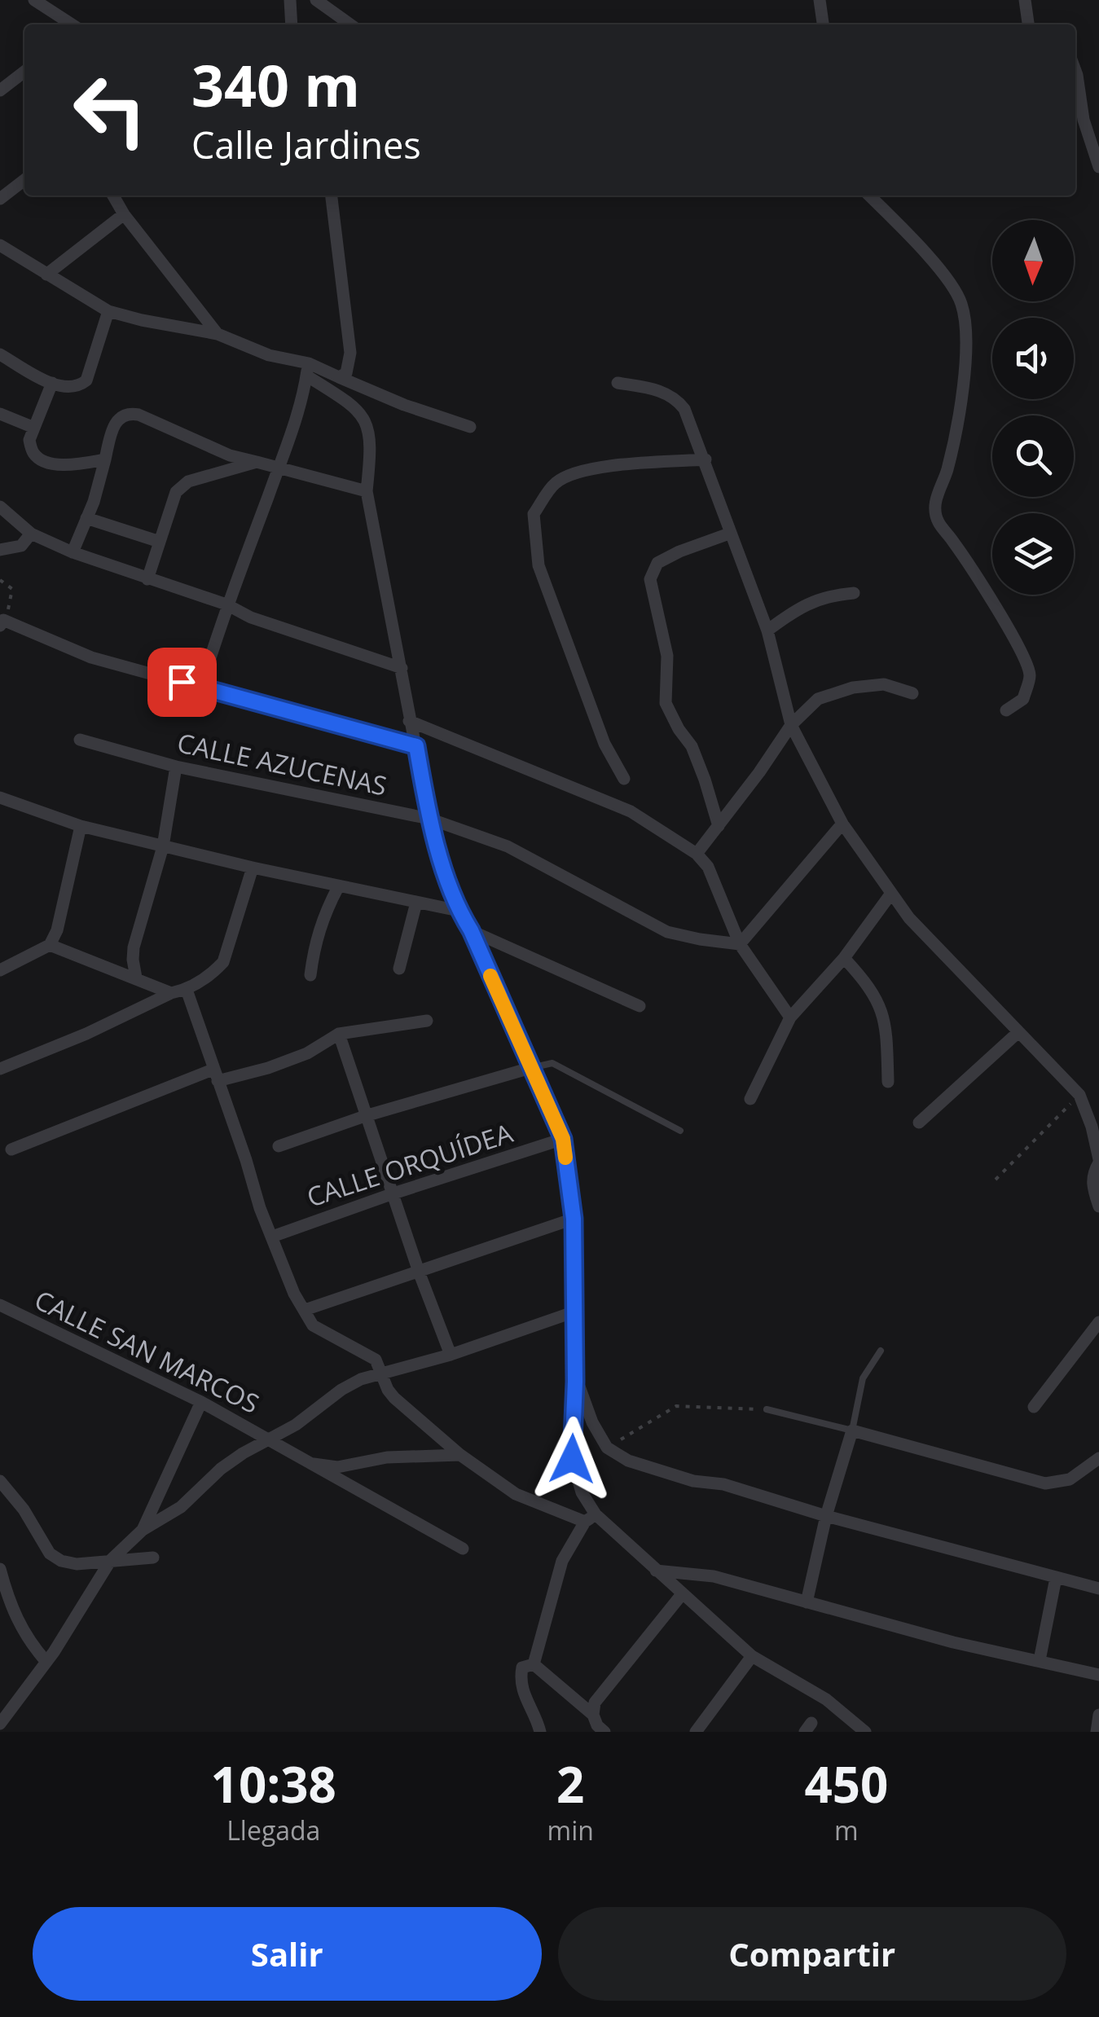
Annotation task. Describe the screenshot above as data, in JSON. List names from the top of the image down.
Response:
{
  "streets": {
    "street": ["CALLE AZUCENAS", "CALLE ORQUÍDEA", "CALLE SAN MARCOS"]
  },
  "north": "bottom",
  "page": {
    "turn": ["340 m", "Calle Jardines"],
    "eta": [
      "10:38",
      "Llegada",
      "2",
      "min",
      "450",
      "m"
    ],
    "buttons": ["Salir", "Compartir"]
  }
}
